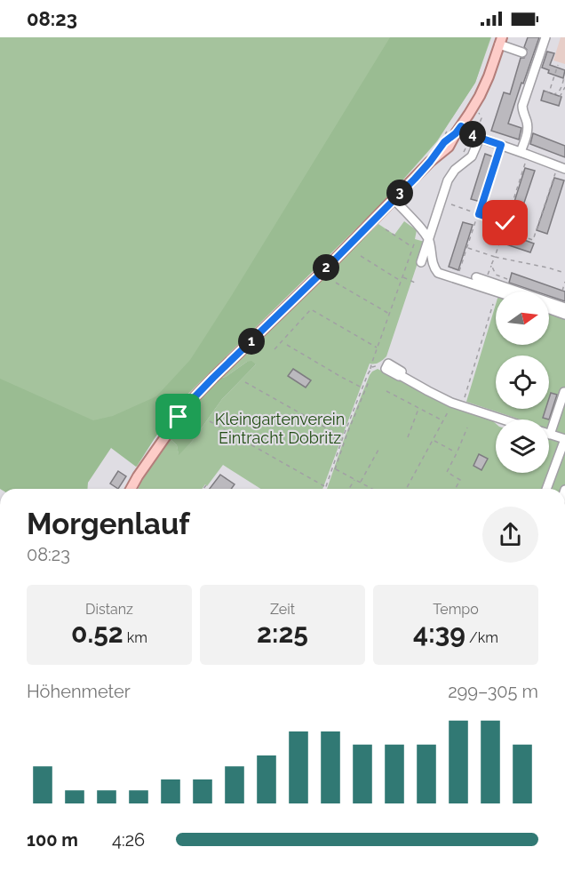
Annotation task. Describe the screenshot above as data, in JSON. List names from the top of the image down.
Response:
{
  "parks": ["Kleingartenverein Eintracht Dobritz"],
  "north": "right",
  "page": {
    "status": "08:23",
    "pins": [
      "4",
      "3",
      "2",
      "1"
    ],
    "heading": ["Morgenlauf", "08:23"],
    "stats": [
      ["Distanz", "0.52 km"],
      ["Zeit", "2:25"],
      ["Tempo", "4:39 /km"]
    ],
    "chart": ["Höhenmeter", "299–305 m"],
    "list": [
      {
        "name": "100 m",
        "note": "4:26"
      }
    ]
  }
}
